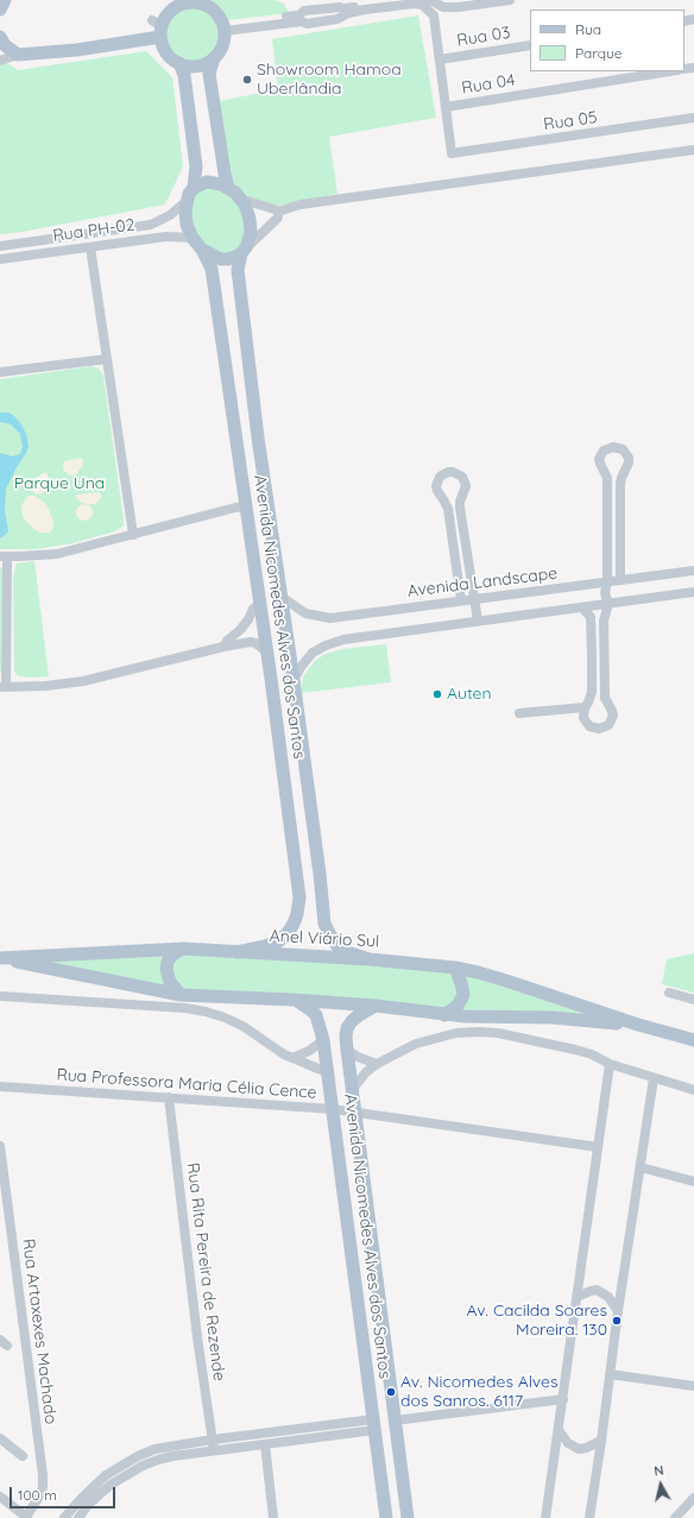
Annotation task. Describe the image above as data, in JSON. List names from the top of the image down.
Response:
{
  "streets": {
    "main road": ["Avenida Nicomedes Alves dos Santos", "Anel Viário Sul"],
    "street": [
      "Rua 03",
      "Rua 04",
      "Rua 05",
      "Rua PH-02",
      "Avenida Landscape",
      "Rua Professora Maria Célia Cence",
      "Rua Rita Pereira de Rezende",
      "Rua Artaxexes Machado"
    ]
  },
  "crossings": [
    ["Rua 04", "Rua 05"],
    ["Rua PH-02", "Avenida Nicomedes Alves dos Santos"],
    ["Avenida Landscape", "Avenida Nicomedes Alves dos Santos"],
    ["Avenida Nicomedes Alves dos Santos", "Anel Viário Sul"],
    ["Avenida Nicomedes Alves dos Santos", "Rua Professora Maria Célia Cence"],
    ["Rua Professora Maria Célia Cence", "Rua Rita Pereira de Rezende"]
  ],
  "parks": ["Parque Una"],
  "places": [
    "Showroom Hamoa Uberlândia",
    "Auten",
    "Av. Cacilda Soares Moreira. 130",
    "Av. Nicomedes Alves dos Sanros. 6117"
  ],
  "legend": ["Rua", "Parque"],
  "scale_bar": "100 m",
  "north": "top"
}
